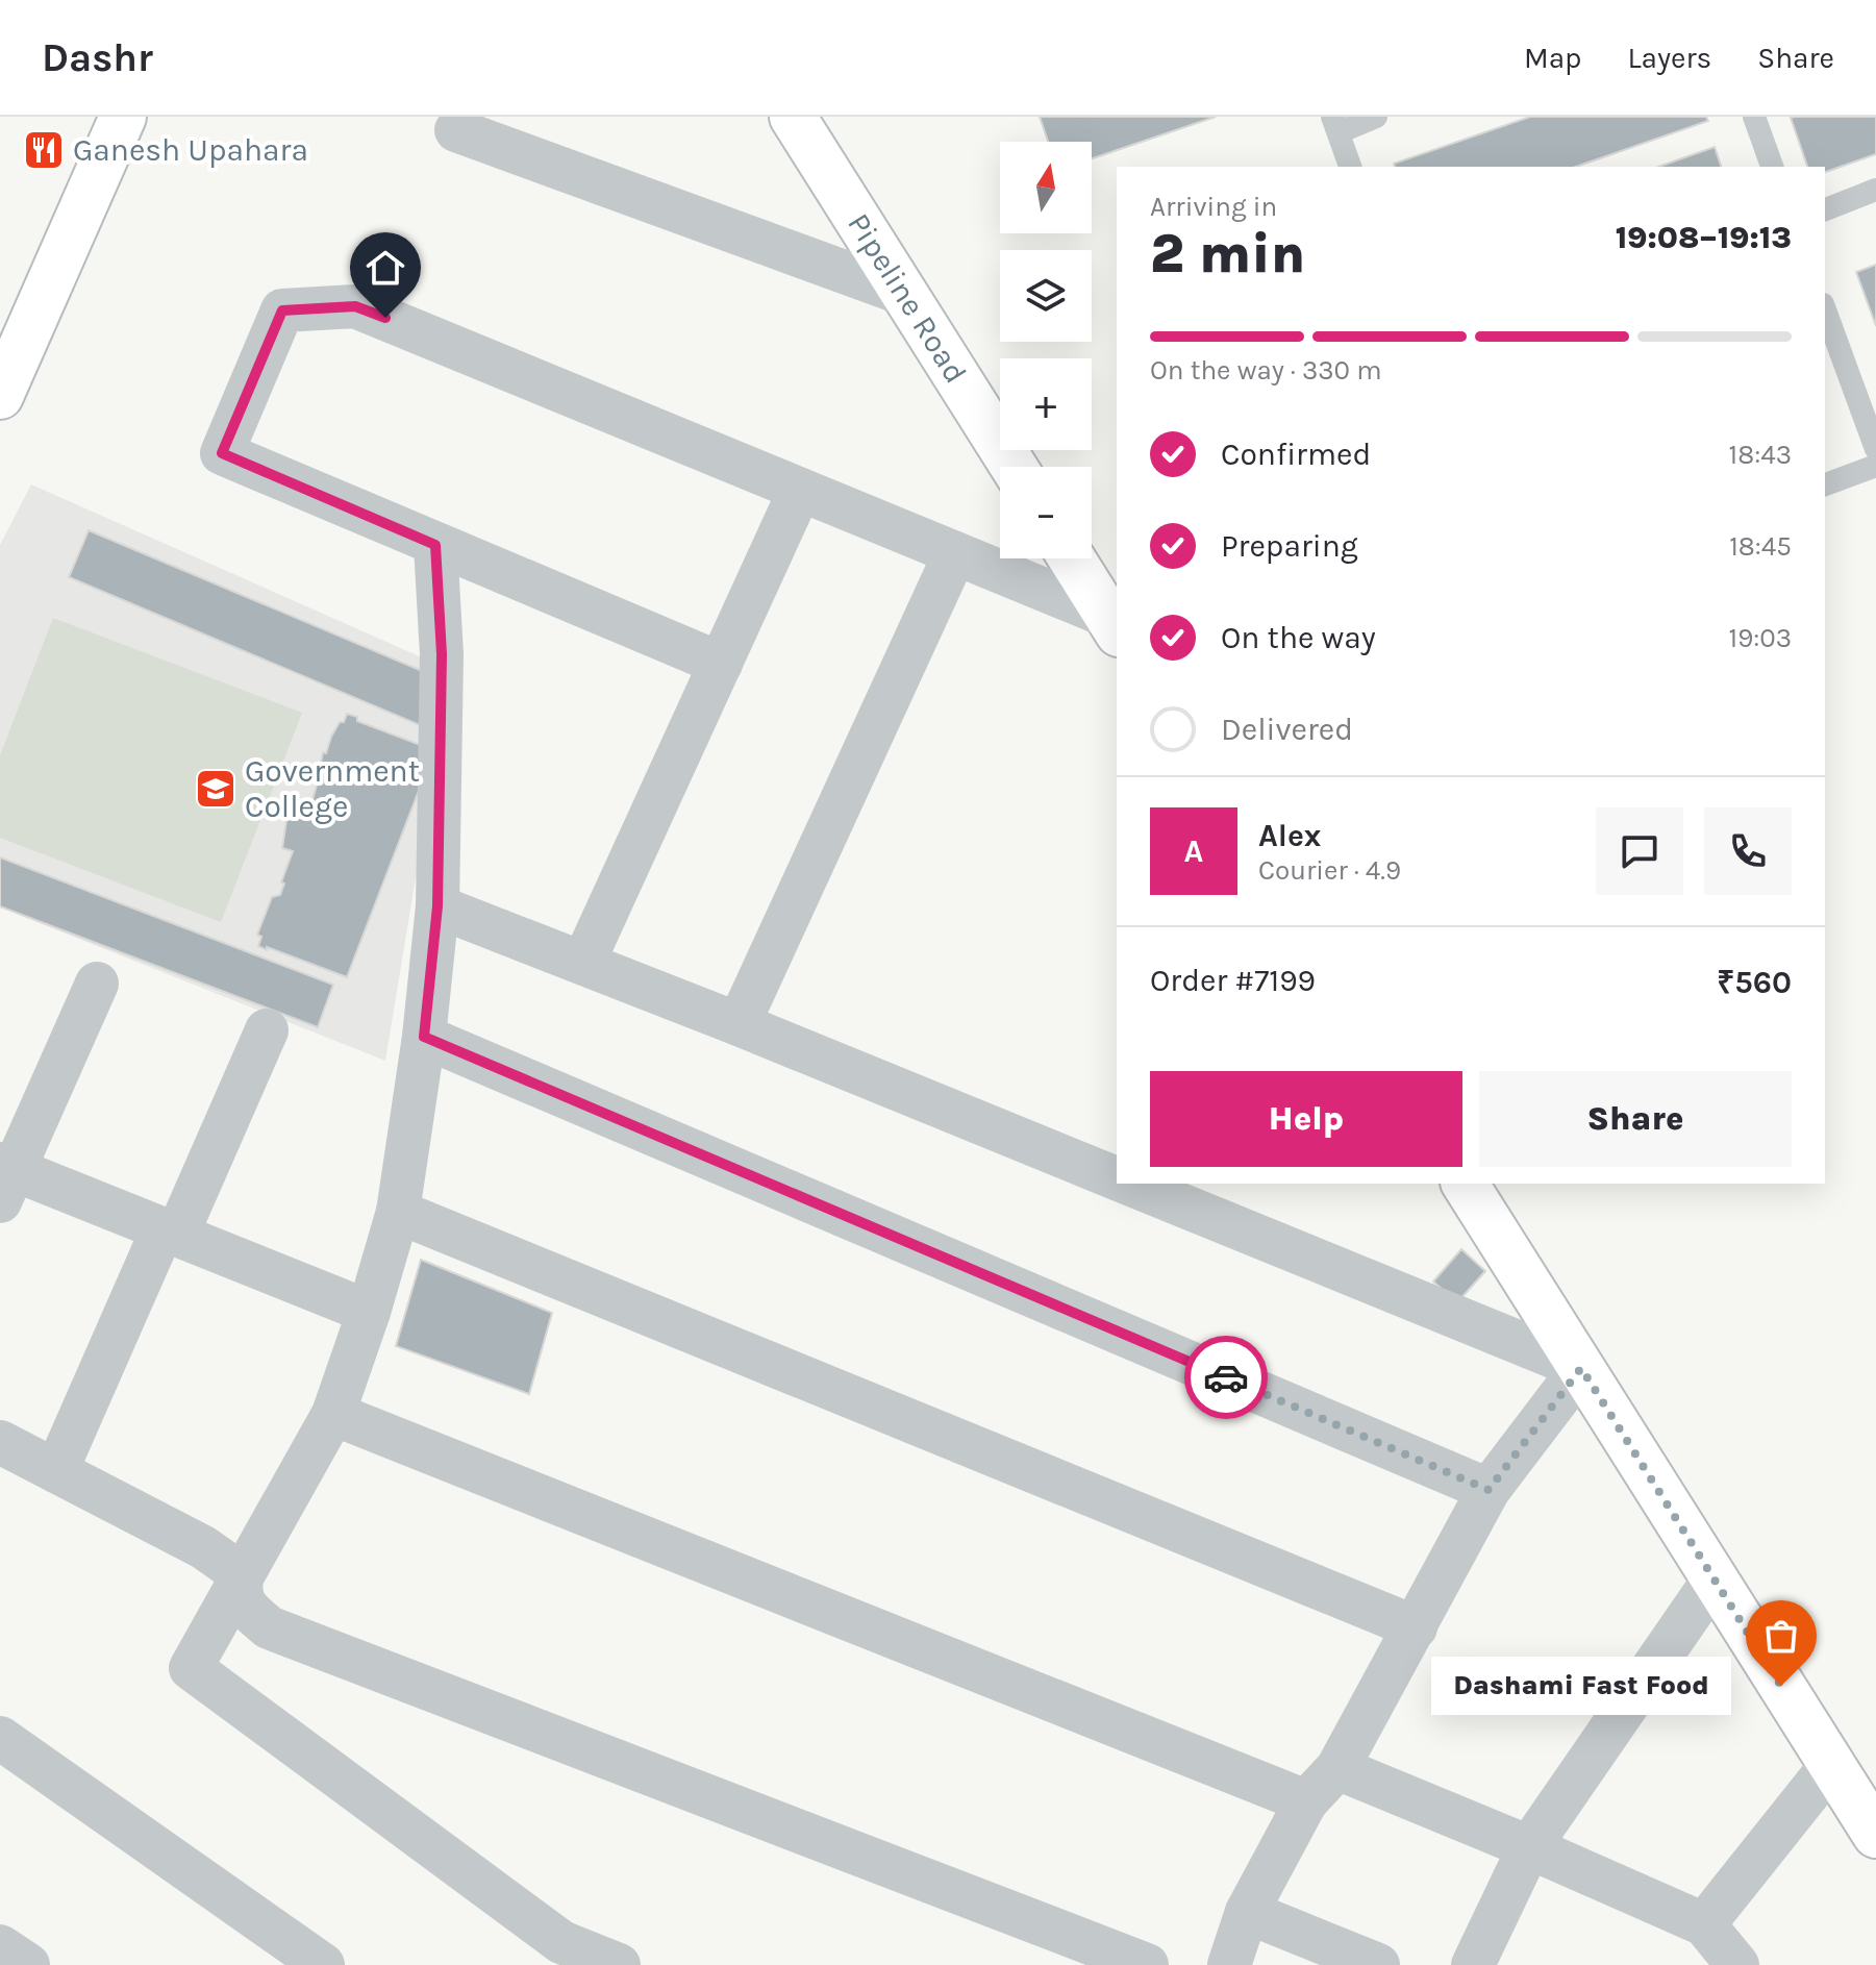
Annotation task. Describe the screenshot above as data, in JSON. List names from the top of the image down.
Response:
{
  "streets": {
    "street": ["Pipeline Road"]
  },
  "places": {
    "restaurant": ["Ganesh Upahara"],
    "school or university": ["Government College"],
    "other": ["Dashami Fast Food"]
  },
  "north": "top",
  "page": {
    "header": "Dashr",
    "nav": ["Map", "Layers", "Share"],
    "map_buttons": ["+", "−"],
    "heading": ["2 min", "Arriving in", "19:08–19:13"],
    "panel": [
      "Alex",
      "Courier · 4.9",
      "Order #7199",
      "₹560"
    ],
    "bar": "On the way · 330 m",
    "list": [
      ["Confirmed", "18:43"],
      ["Preparing", "18:45"],
      ["On the way", "19:03"],
      "Delivered"
    ],
    "round": "A",
    "buttons": ["Help", "Share"],
    "bubble": "Dashami Fast Food"
  }
}
